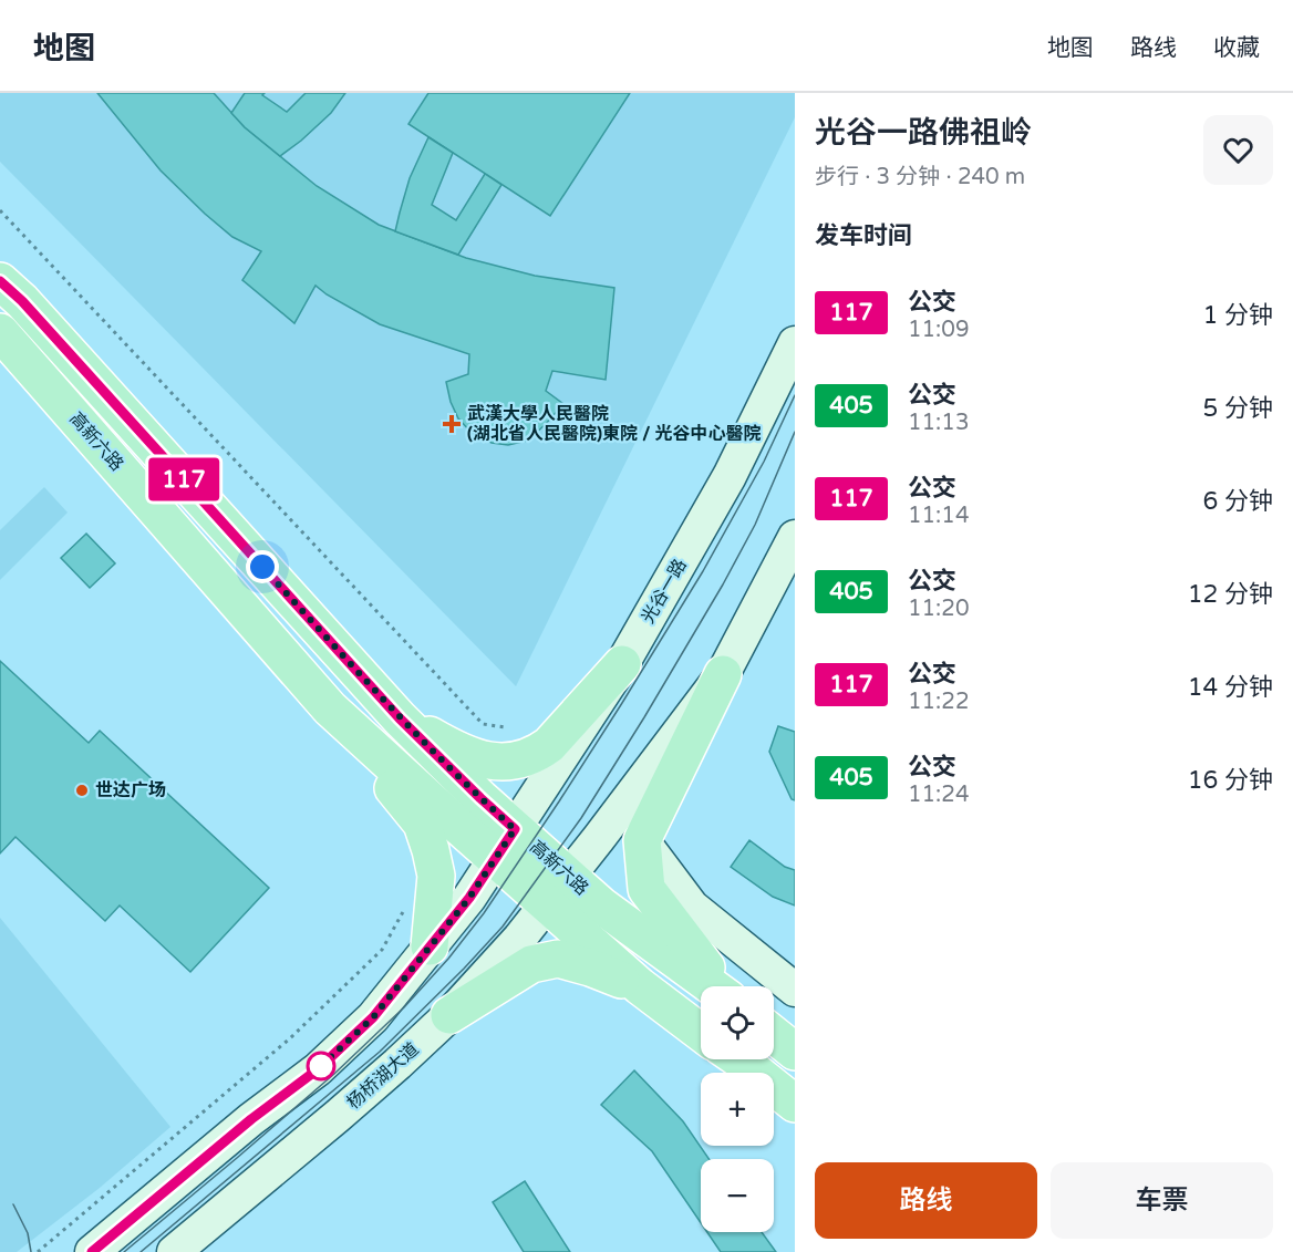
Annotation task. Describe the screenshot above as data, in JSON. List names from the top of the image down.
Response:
{
  "streets": {
    "main road": ["高新六路", "光谷一路", "杨桥湖大道"]
  },
  "crossings": [
    ["高新六路", "光谷一路"],
    ["高新六路", "杨桥湖大道"]
  ],
  "places": {
    "health": ["武漢大學人民醫院 (湖北省人民醫院)東院 / 光谷中心醫院"],
    "other": ["世达广场"]
  },
  "lines": ["bus line 117"],
  "page": {
    "header": "地图",
    "nav": ["地图", "路线", "收藏"],
    "on_map": "117",
    "heading": [
      ["光谷一路佛祖岭", "步行 · 3 分钟 · 240 m"],
      "发车时间"
    ],
    "list": [
      {
        "mark": "117",
        "name": "公交",
        "note": "11:09",
        "value": "1 分钟"
      },
      {
        "mark": "405",
        "name": "公交",
        "note": "11:13",
        "value": "5 分钟"
      },
      {
        "mark": "117",
        "name": "公交",
        "note": "11:14",
        "value": "6 分钟"
      },
      {
        "mark": "405",
        "name": "公交",
        "note": "11:20",
        "value": "12 分钟"
      },
      {
        "mark": "117",
        "name": "公交",
        "note": "11:22",
        "value": "14 分钟"
      },
      {
        "mark": "405",
        "name": "公交",
        "note": "11:24",
        "value": "16 分钟"
      }
    ],
    "map_buttons": ["+", "−"],
    "buttons": ["路线", "车票"]
  }
}
